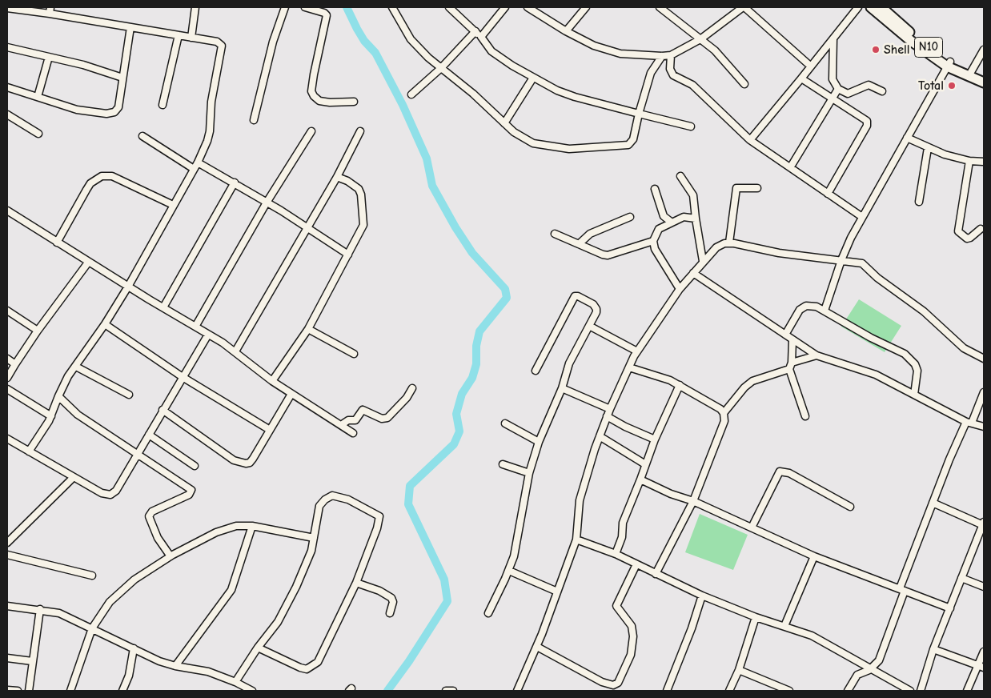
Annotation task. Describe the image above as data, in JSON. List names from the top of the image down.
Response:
{
  "streets": {
    "highway": ["N10"]
  },
  "places": ["Shell", "Total"]
}
